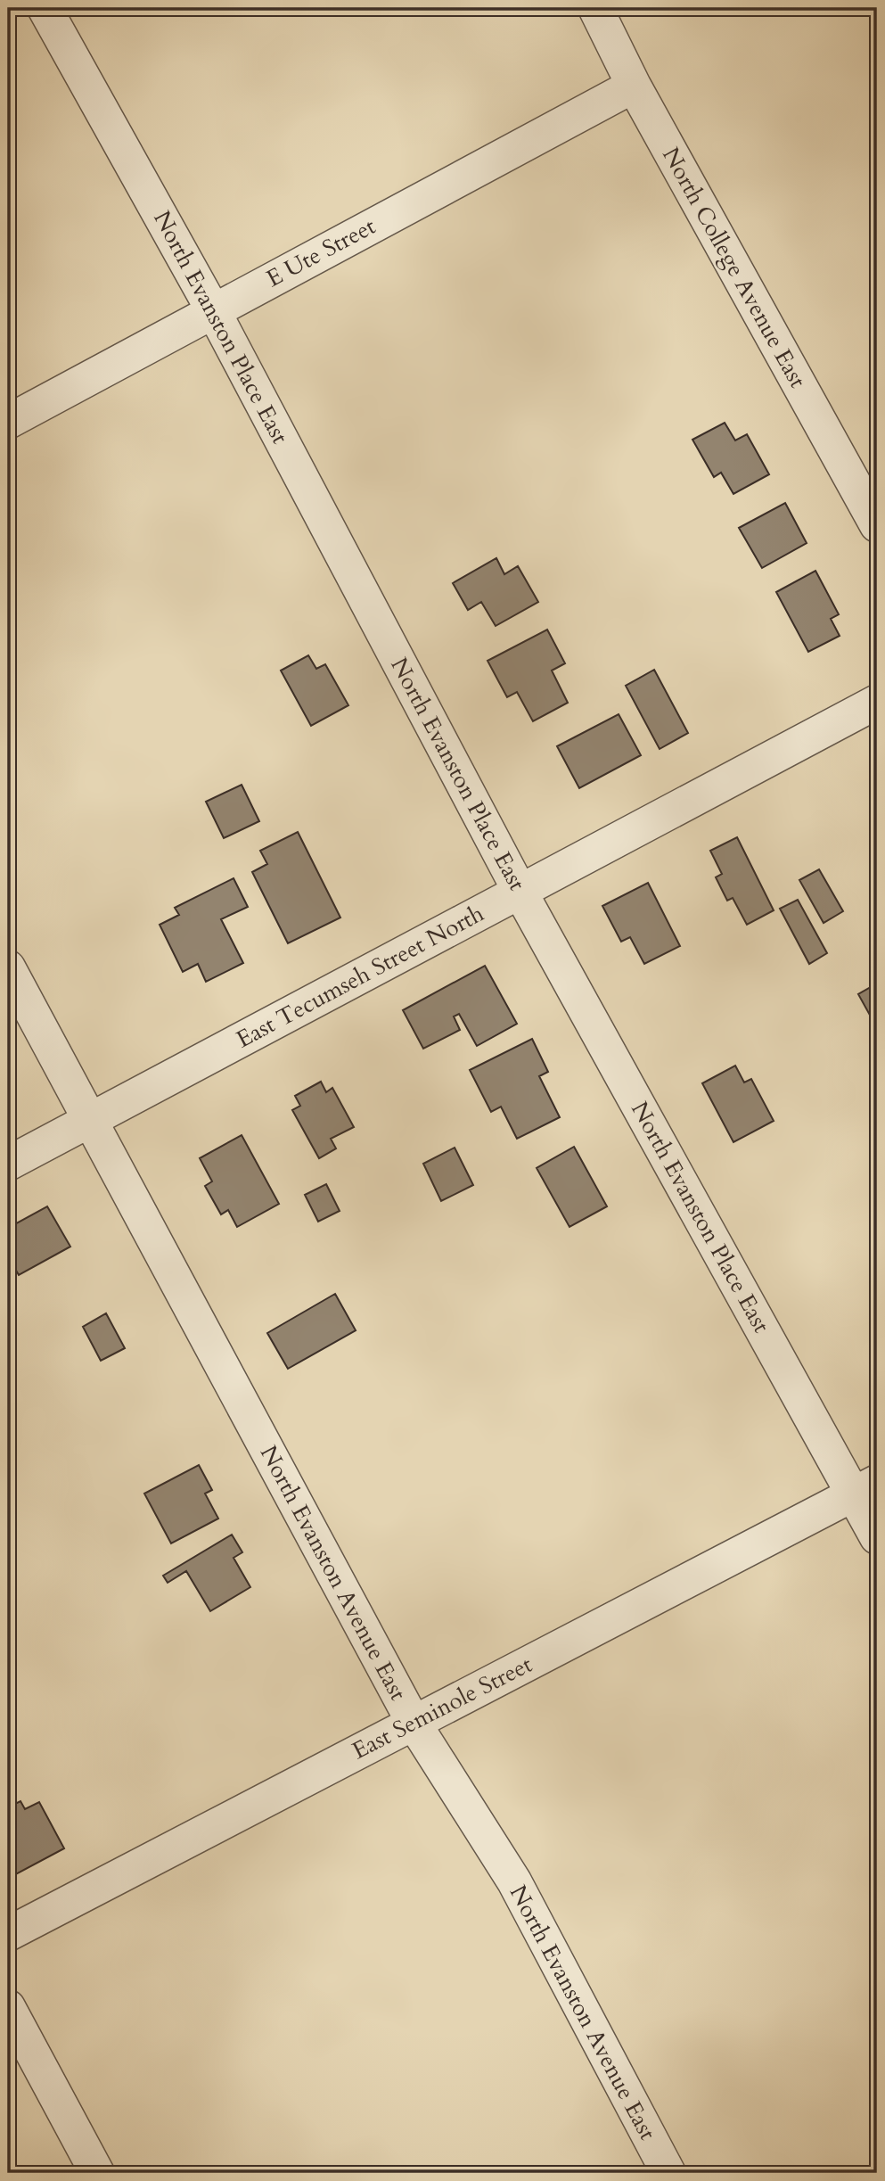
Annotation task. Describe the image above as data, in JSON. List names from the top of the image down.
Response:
{
  "streets": {
    "street": [
      "E Ute Street",
      "North College Avenue East",
      "North Evanston Place East",
      "East Tecumseh Street North",
      "North Evanston Avenue East",
      "East Seminole Street"
    ]
  },
  "crossings": [
    ["E Ute Street", "North College Avenue East"],
    ["E Ute Street", "North Evanston Place East"],
    ["North Evanston Place East", "East Tecumseh Street North"],
    ["North Evanston Place East", "East Seminole Street"],
    ["East Tecumseh Street North", "North Evanston Avenue East"],
    ["North Evanston Avenue East", "East Seminole Street"]
  ]
}
